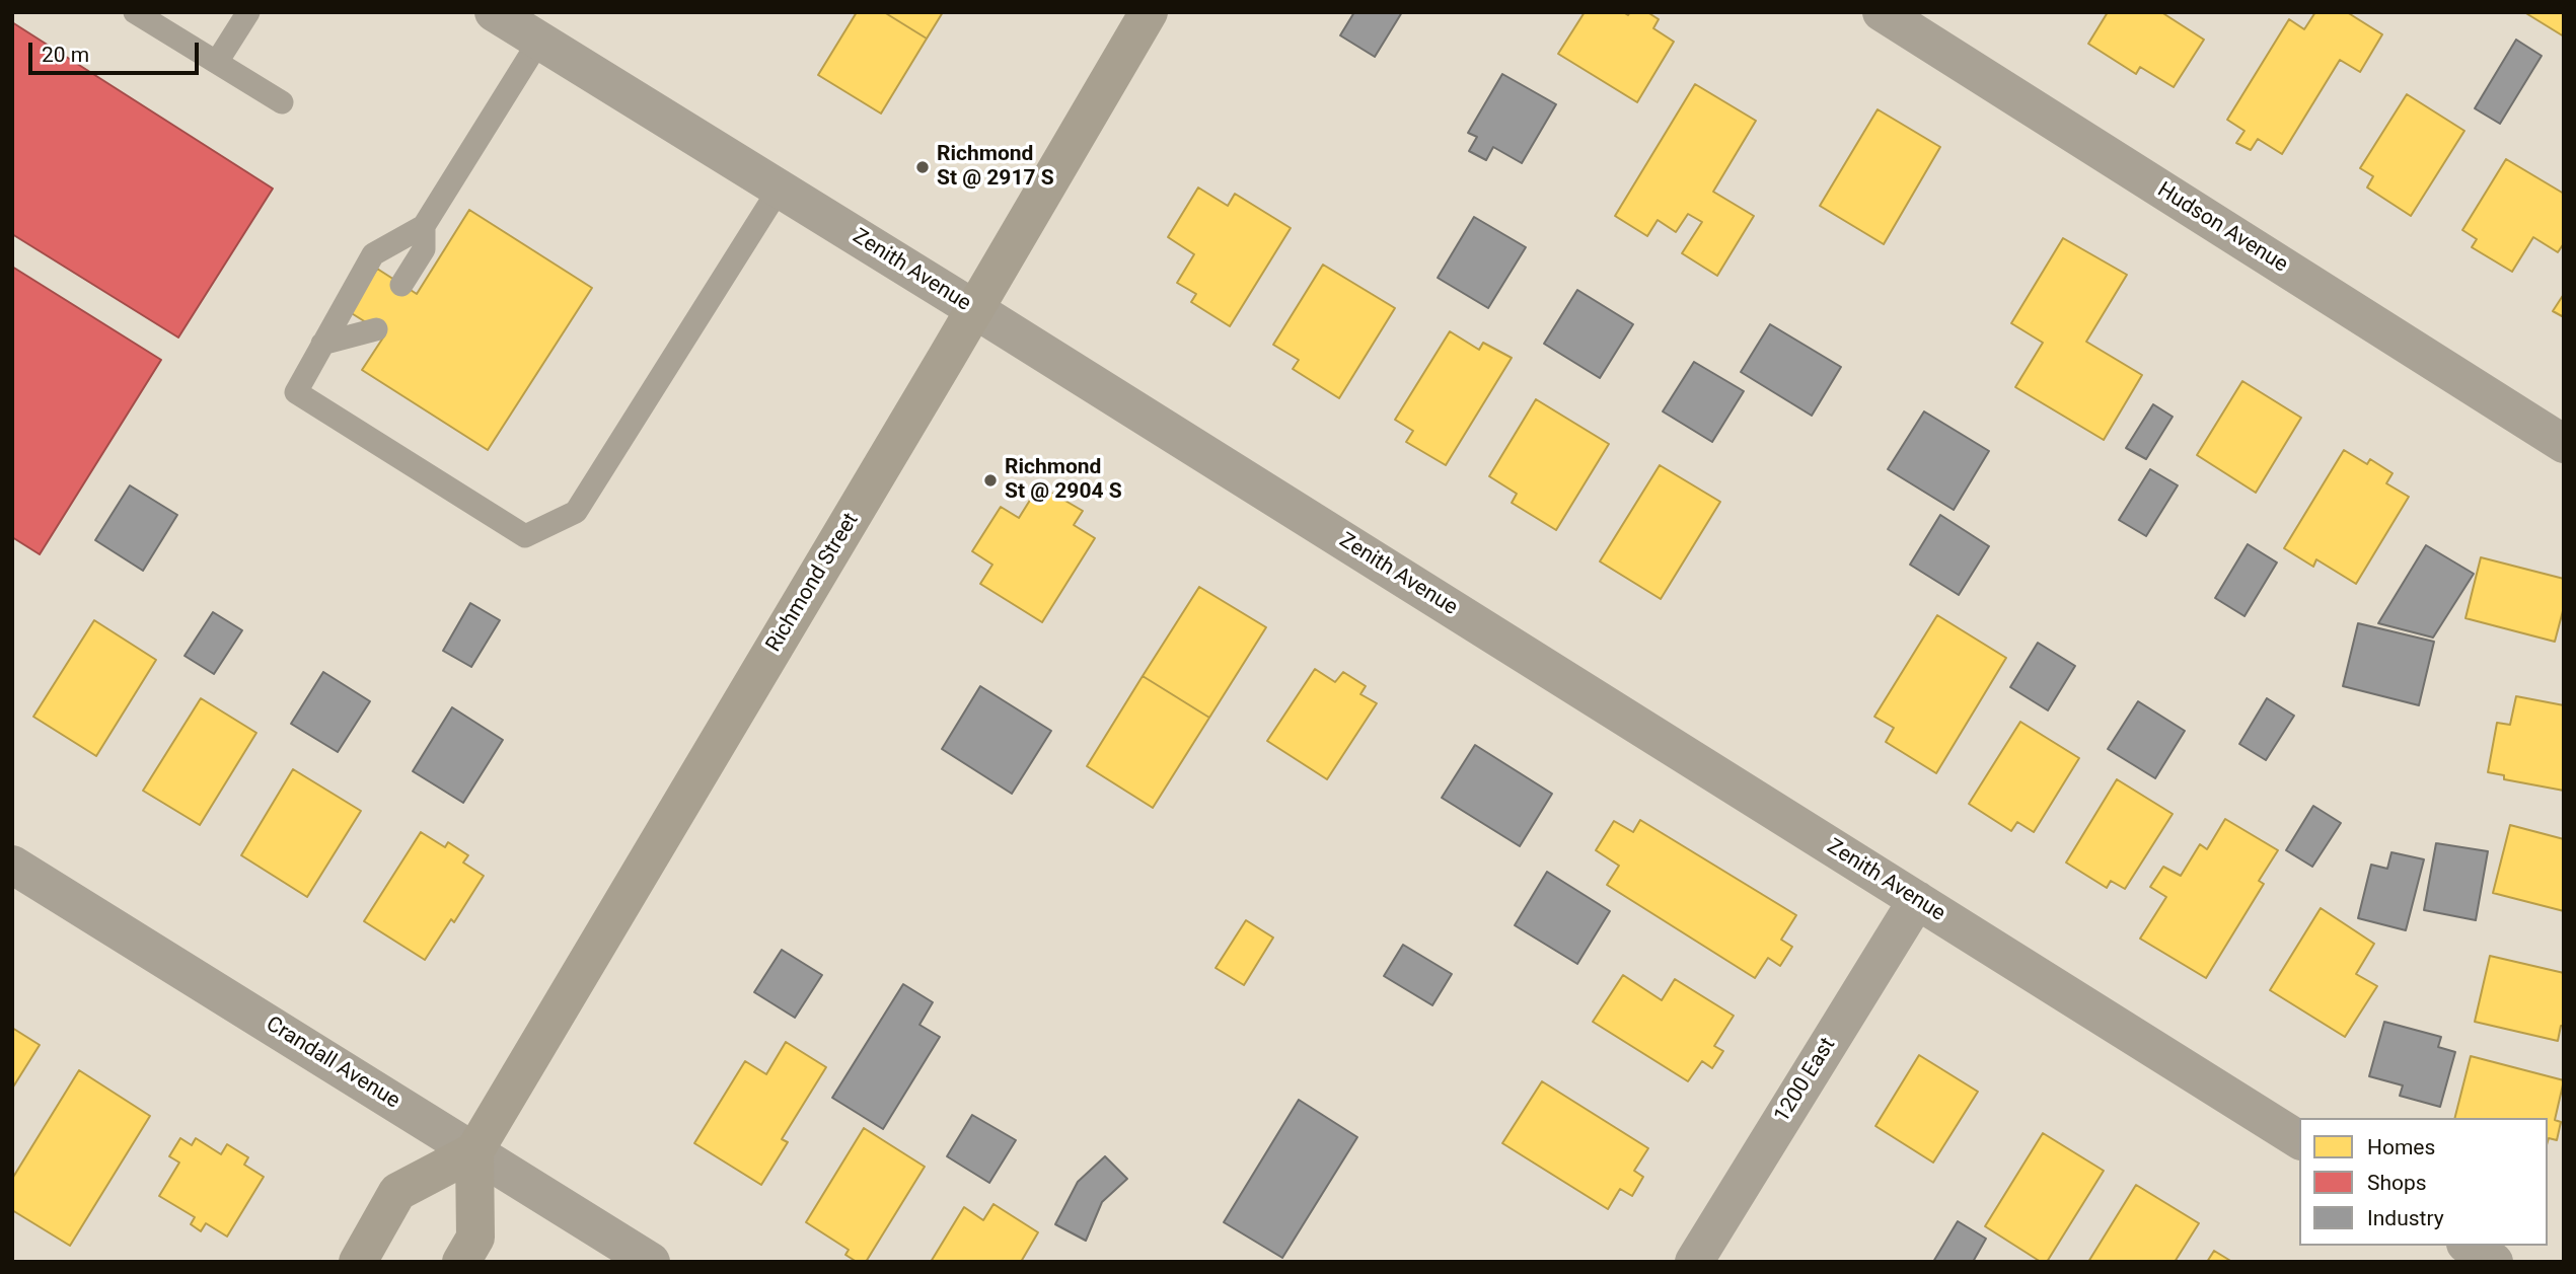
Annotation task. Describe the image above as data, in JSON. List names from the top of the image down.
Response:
{
  "streets": {
    "main road": ["Richmond Street"],
    "street": [
      "Hudson Avenue",
      "Zenith Avenue",
      "Crandall Avenue",
      "1200 East"
    ]
  },
  "crossings": [
    ["Zenith Avenue", "Richmond Street"],
    ["Zenith Avenue", "1200 East"],
    ["Richmond Street", "Crandall Avenue"]
  ],
  "places": ["Richmond St @ 2917 S", "Richmond St @ 2904 S"],
  "legend": ["Homes", "Shops", "Industry"],
  "scale_bar": "20 m"
}
